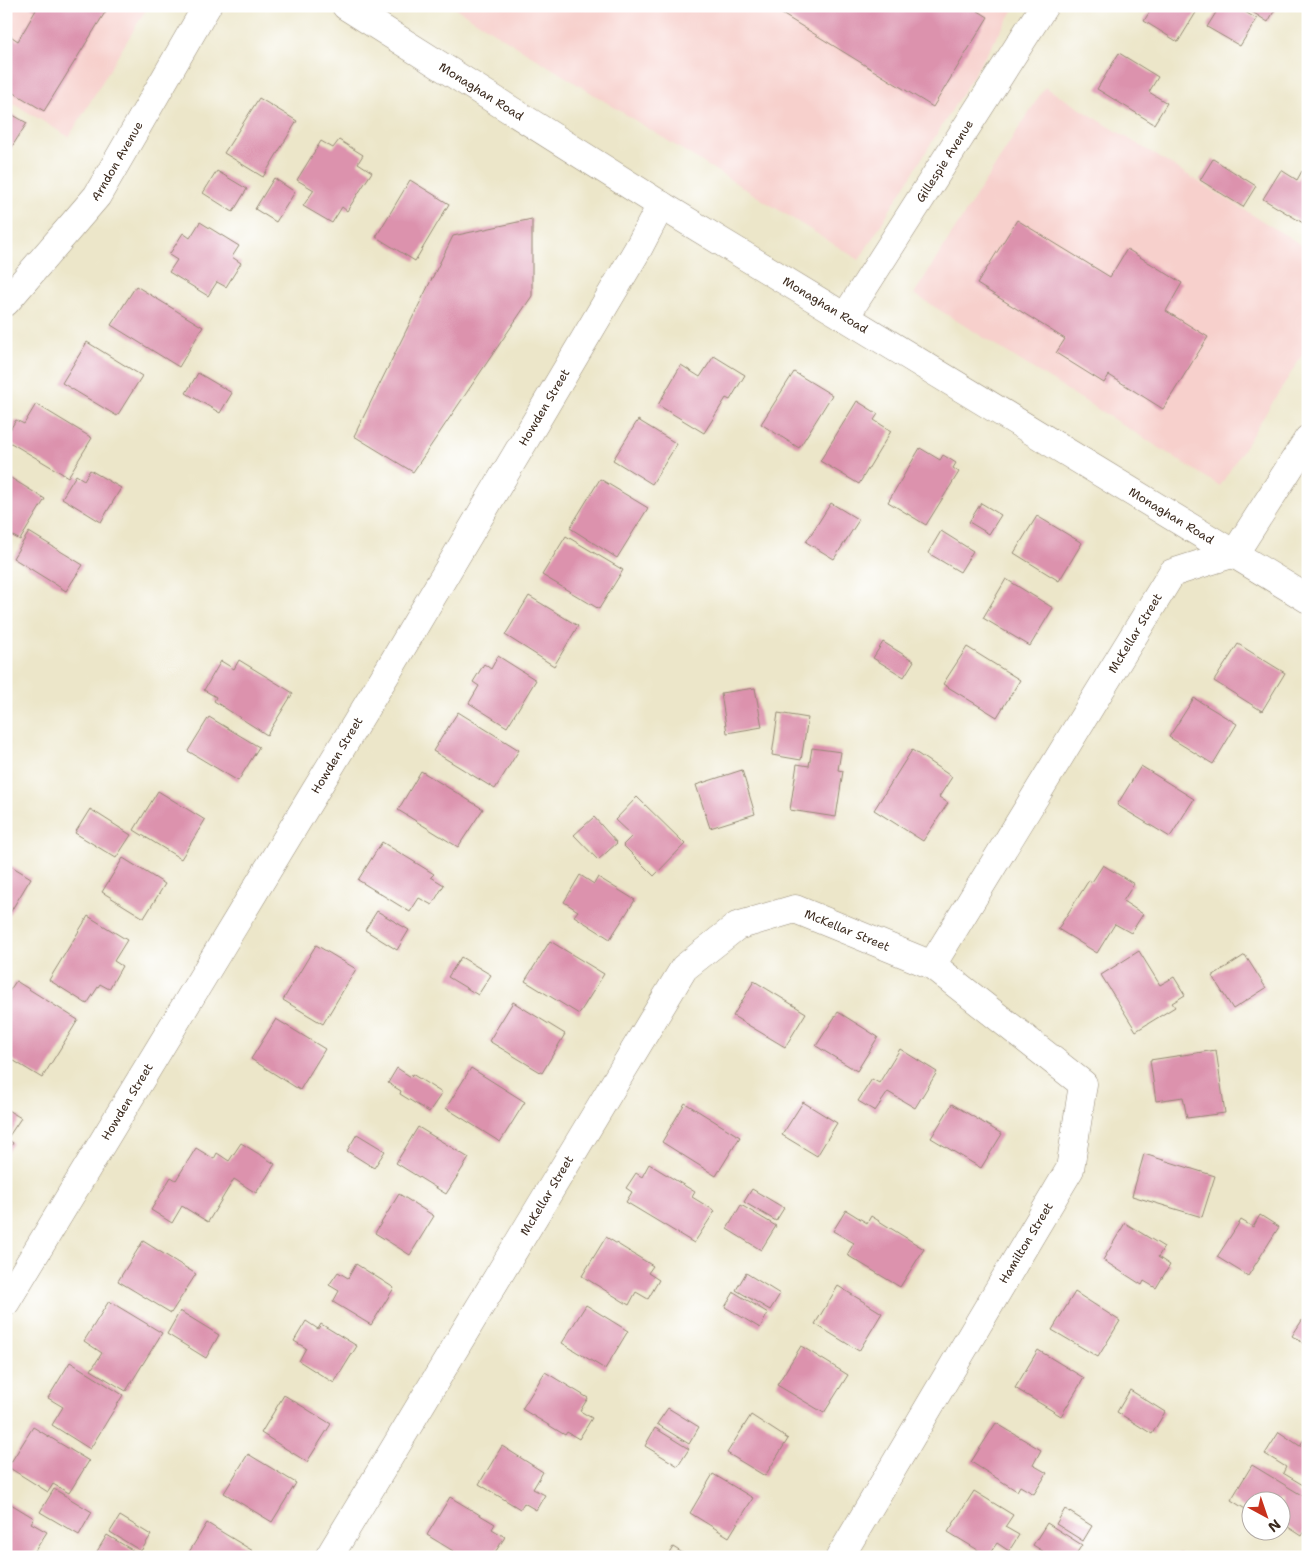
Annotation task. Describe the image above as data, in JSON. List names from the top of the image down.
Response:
{
  "streets": {
    "street": [
      "Monaghan Road",
      "Arndon Avenue",
      "Gillespie Avenue",
      "Howden Street",
      "McKellar Street",
      "Hamilton Street"
    ]
  },
  "crossings": [
    ["Monaghan Road", "Gillespie Avenue"],
    ["Monaghan Road", "Howden Street"],
    ["Monaghan Road", "McKellar Street"],
    ["McKellar Street", "Hamilton Street"]
  ],
  "north": "bottom right"
}
